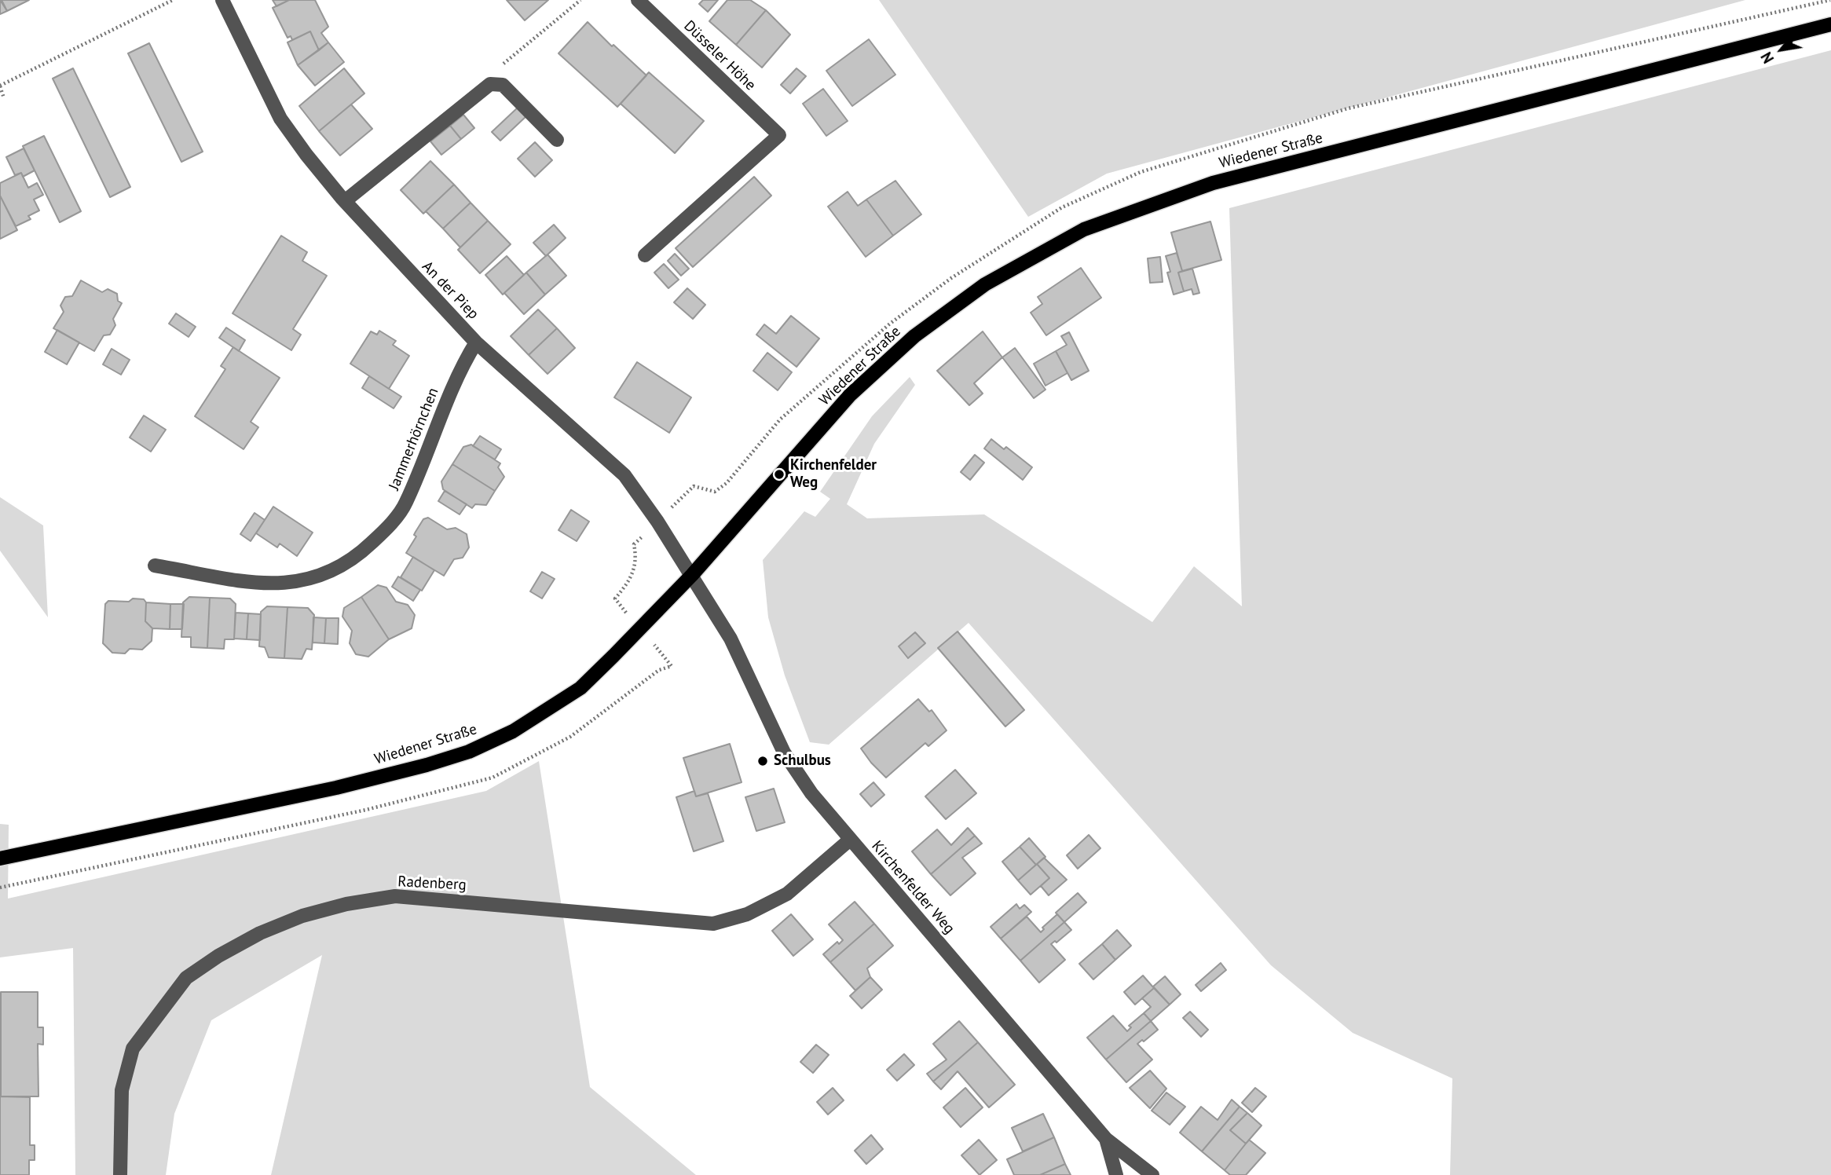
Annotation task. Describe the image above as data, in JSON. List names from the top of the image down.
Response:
{
  "streets": {
    "main road": ["Wiedener Straße"],
    "street": [
      "Düsseler Höhe",
      "An der Piep",
      "Jammerhörnchen",
      "Radenberg",
      "Kirchenfelder Weg"
    ]
  },
  "crossings": [
    ["Wiedener Straße", "An der Piep"],
    ["Wiedener Straße", "Kirchenfelder Weg"],
    ["An der Piep", "Jammerhörnchen"],
    ["An der Piep", "Kirchenfelder Weg"],
    ["Radenberg", "Kirchenfelder Weg"]
  ],
  "places": ["Kirchenfelder Weg", "Schulbus"],
  "north": "bottom left"
}
